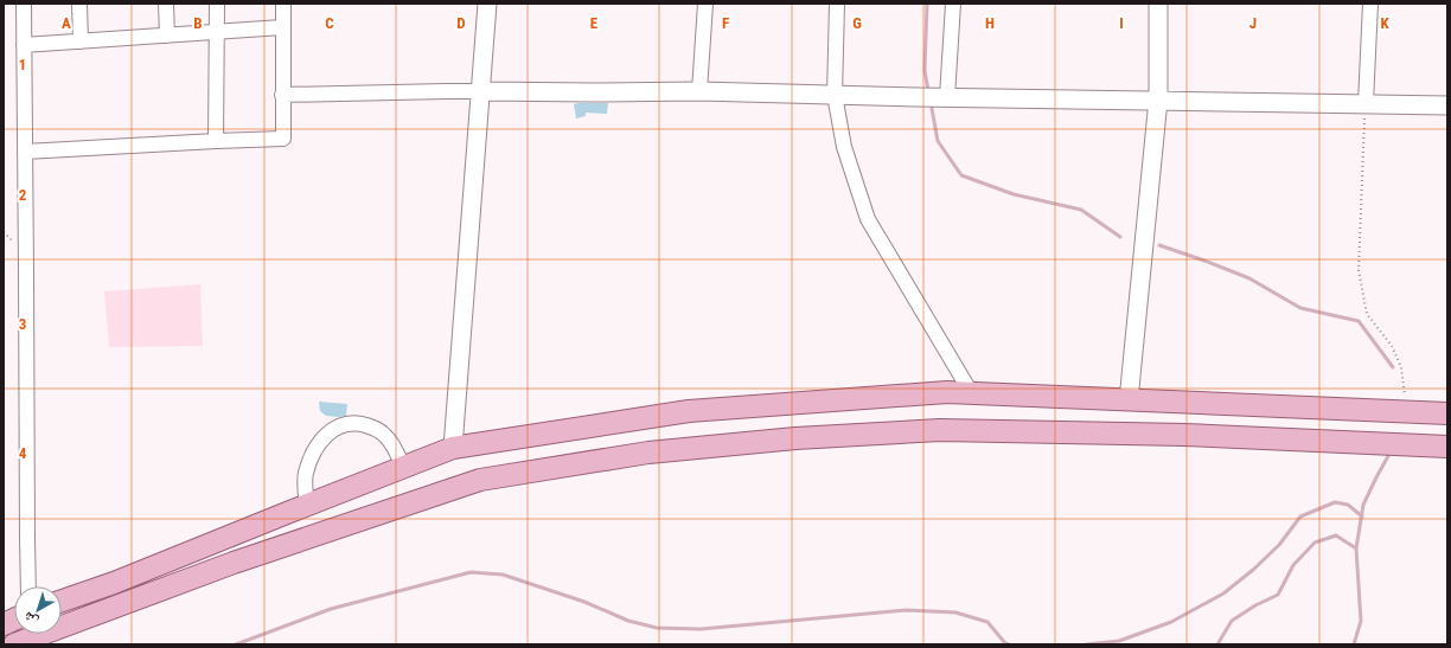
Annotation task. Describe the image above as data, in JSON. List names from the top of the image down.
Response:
{
  "north": "bottom left",
  "grid": {
    "columns": [
      "A",
      "B",
      "C",
      "D",
      "E",
      "F",
      "G",
      "H",
      "I",
      "J",
      "K"
    ],
    "rows": [
      "1",
      "2",
      "3",
      "4"
    ]
  }
}
